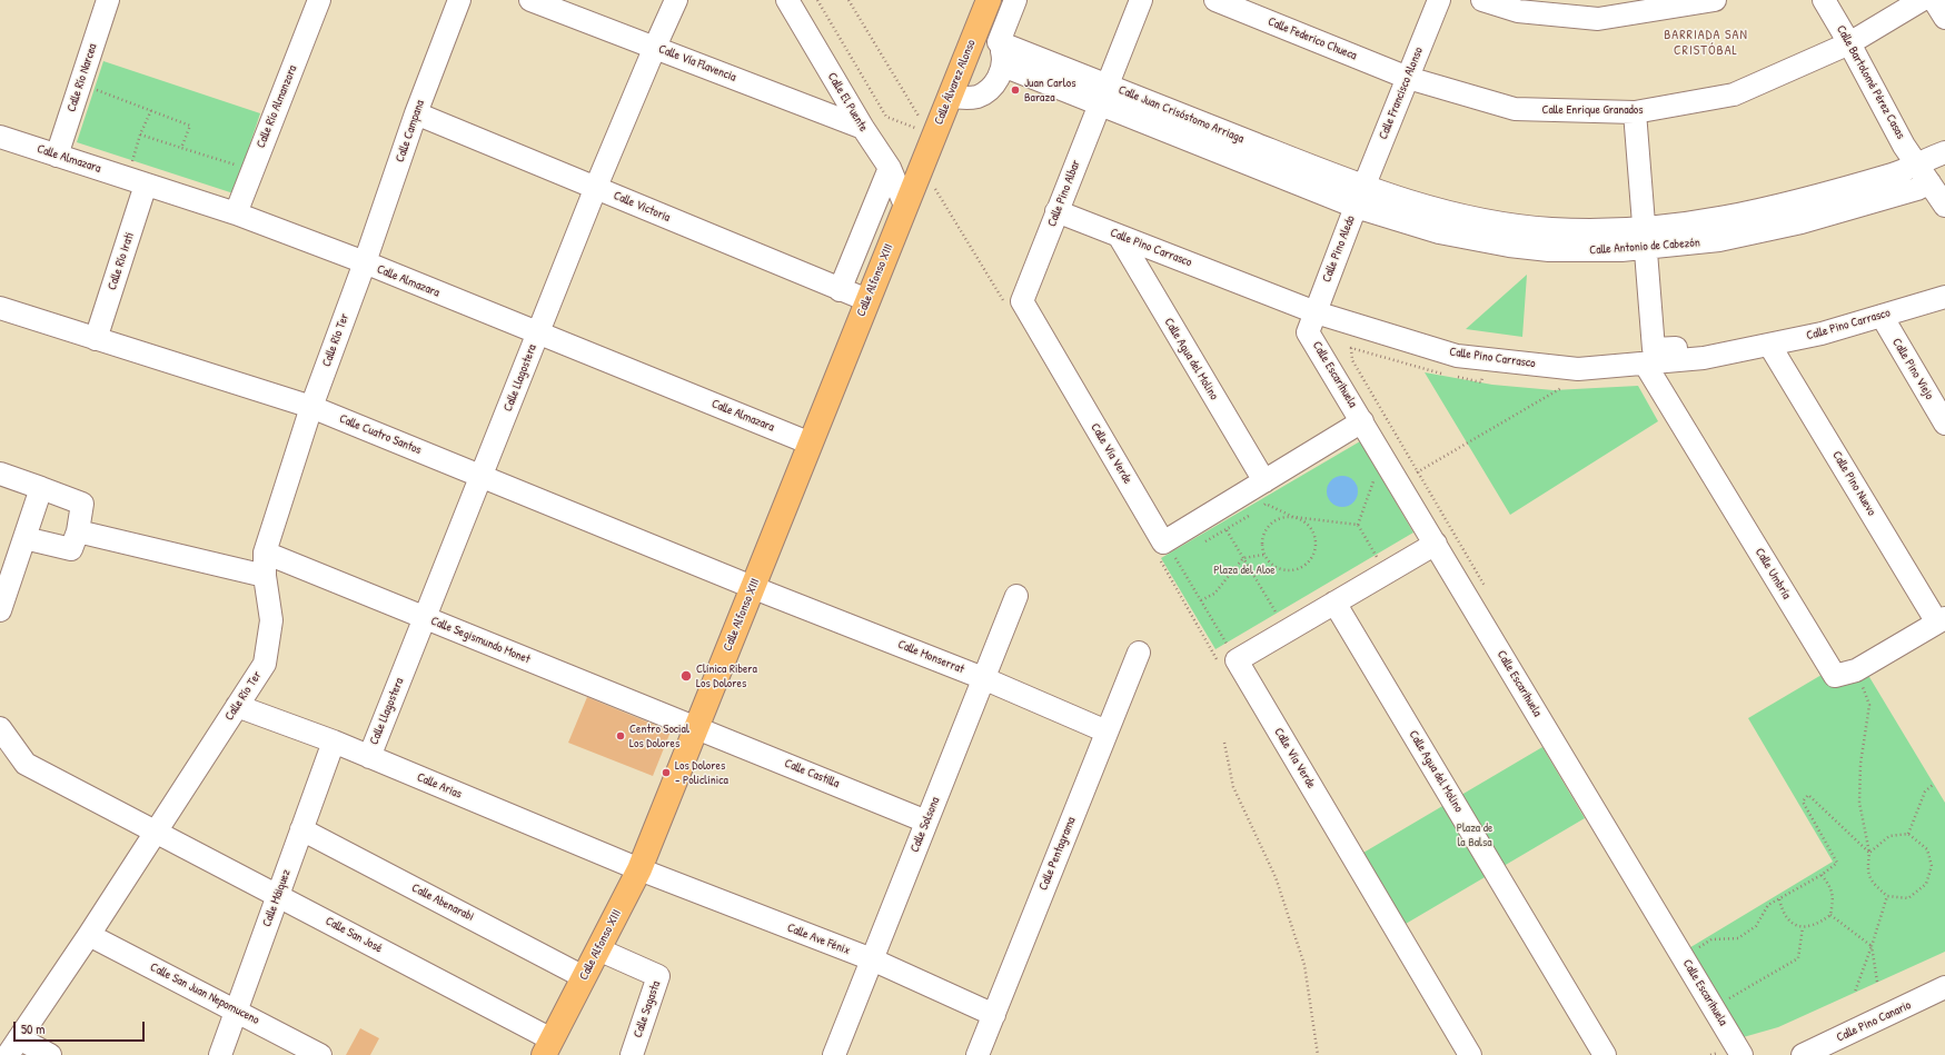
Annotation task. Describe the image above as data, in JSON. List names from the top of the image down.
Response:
{
  "streets": {
    "main road": ["Calle Álvarez Alonso", "Calle Alfonso XIII"],
    "street": [
      "Calle Federico Chueca",
      "Calle Vía Flavencia",
      "Calle Río Narcea",
      "Calle Bartolomé Pérez Casas",
      "Calle Francisco Alonso",
      "Calle El Puente",
      "Calle Río Almanzora",
      "Calle Enrique Granados",
      "Calle Juan Crisóstomo Arriaga",
      "Calle Campana",
      "Calle Almazara",
      "Calle Pino Albar",
      "Calle Victoria",
      "Calle Antonio de Cabezón",
      "Calle Pino Carrasco",
      "Calle Pino Aledo",
      "Calle Río Irati",
      "Calle Río Ter",
      "Calle Agua del Molino",
      "Calle Pino Viejo",
      "Calle Escarihuela",
      "Calle Llagostera",
      "Calle Cuatro Santos",
      "Calle Vía Verde",
      "Calle Pino Nuevo",
      "Calle Umbría",
      "Calle Segismundo Monet",
      "Calle Monserrat",
      "Calle Castilla",
      "Calle Arias",
      "Calle Solsona",
      "Calle Pentagrama",
      "Calle Máiquez",
      "Calle Abenarabi",
      "Calle San José",
      "Calle Ave Fénix",
      "Calle San Juan Nepomuceno",
      "Calle Sagasta",
      "Calle Pino Canario"
    ]
  },
  "crossings": [
    ["Calle Federico Chueca", "Calle Francisco Alonso"],
    ["Calle Federico Chueca", "Calle Enrique Granados"],
    ["Calle Vía Flavencia", "Calle El Puente"],
    ["Calle Vía Flavencia", "Calle Llagostera"],
    ["Calle Río Narcea", "Calle Almazara"],
    ["Calle Álvarez Alonso", "Calle Alfonso XIII"],
    ["Calle Bartolomé Pérez Casas", "Calle Enrique Granados"],
    ["Calle Bartolomé Pérez Casas", "Calle Antonio de Cabezón"],
    ["Calle Francisco Alonso", "Calle Enrique Granados"],
    ["Calle Francisco Alonso", "Calle Juan Crisóstomo Arriaga"],
    ["Calle Francisco Alonso", "Calle Antonio de Cabezón"],
    ["Calle Francisco Alonso", "Calle Pino Aledo"],
    ["Calle El Puente", "Calle Alfonso XIII"],
    ["Calle Río Almanzora", "Calle Almazara"],
    ["Calle Juan Crisóstomo Arriaga", "Calle Pino Albar"],
    ["Calle Juan Crisóstomo Arriaga", "Calle Antonio de Cabezón"],
    ["Calle Juan Crisóstomo Arriaga", "Calle Pino Aledo"],
    ["Calle Campana", "Calle Almazara"],
    ["Calle Campana", "Calle Victoria"],
    ["Calle Campana", "Calle Río Ter"],
    ["Calle Almazara", "Calle Río Irati"],
    ["Calle Almazara", "Calle Alfonso XIII"],
    ["Calle Almazara", "Calle Río Ter"],
    ["Calle Almazara", "Calle Llagostera"],
    ["Calle Pino Albar", "Calle Pino Carrasco"],
    ["Calle Pino Albar", "Calle Vía Verde"],
    ["Calle Victoria", "Calle Alfonso XIII"],
    ["Calle Victoria", "Calle Llagostera"],
    ["Calle Antonio de Cabezón", "Calle Pino Aledo"],
    ["Calle Pino Carrasco", "Calle Pino Aledo"],
    ["Calle Pino Carrasco", "Calle Agua del Molino"],
    ["Calle Pino Carrasco", "Calle Pino Viejo"],
    ["Calle Pino Carrasco", "Calle Escarihuela"],
    ["Calle Pino Carrasco", "Calle Pino Nuevo"],
    ["Calle Pino Carrasco", "Calle Umbría"],
    ["Calle Pino Aledo", "Calle Escarihuela"],
    ["Calle Río Irati", "Calle Cuatro Santos"],
    ["Calle Alfonso XIII", "Calle Cuatro Santos"],
    ["Calle Alfonso XIII", "Calle Segismundo Monet"],
    ["Calle Alfonso XIII", "Calle Monserrat"],
    ["Calle Alfonso XIII", "Calle Castilla"],
    ["Calle Alfonso XIII", "Calle Arias"],
    ["Calle Alfonso XIII", "Calle Abenarabi"],
    ["Calle Alfonso XIII", "Calle San José"],
    ["Calle Alfonso XIII", "Calle Ave Fénix"],
    ["Calle Alfonso XIII", "Calle Sagasta"],
    ["Calle Río Ter", "Calle Cuatro Santos"],
    ["Calle Río Ter", "Calle Segismundo Monet"],
    ["Calle Río Ter", "Calle Arias"],
    ["Calle Río Ter", "Calle San José"],
    ["Calle Río Ter", "Calle San Juan Nepomuceno"],
    ["Calle Agua del Molino", "Calle Vía Verde"],
    ["Calle Escarihuela", "Calle Vía Verde"],
    ["Calle Llagostera", "Calle Cuatro Santos"],
    ["Calle Llagostera", "Calle Segismundo Monet"],
    ["Calle Llagostera", "Calle Arias"],
    ["Calle Cuatro Santos", "Calle Monserrat"],
    ["Calle Pino Nuevo", "Calle Umbría"],
    ["Calle Segismundo Monet", "Calle Castilla"],
    ["Calle Monserrat", "Calle Solsona"],
    ["Calle Monserrat", "Calle Pentagrama"],
    ["Calle Castilla", "Calle Solsona"],
    ["Calle Arias", "Calle Máiquez"],
    ["Calle Arias", "Calle Ave Fénix"],
    ["Calle Solsona", "Calle Ave Fénix"],
    ["Calle Pentagrama", "Calle Ave Fénix"],
    ["Calle Máiquez", "Calle Abenarabi"],
    ["Calle Máiquez", "Calle San José"],
    ["Calle Máiquez", "Calle San Juan Nepomuceno"]
  ],
  "districts": ["BARRIADA SAN CRISTÓBAL"],
  "parks": ["Plaza del Aloe", "Plaza de la Balsa"],
  "places": [
    "Juan Carlos Baraza",
    "Clínica Ribera Los Dolores",
    "Centro Social Los Dolores",
    "Los Dolores - Policlínica"
  ],
  "scale_bar": "50 m"
}
